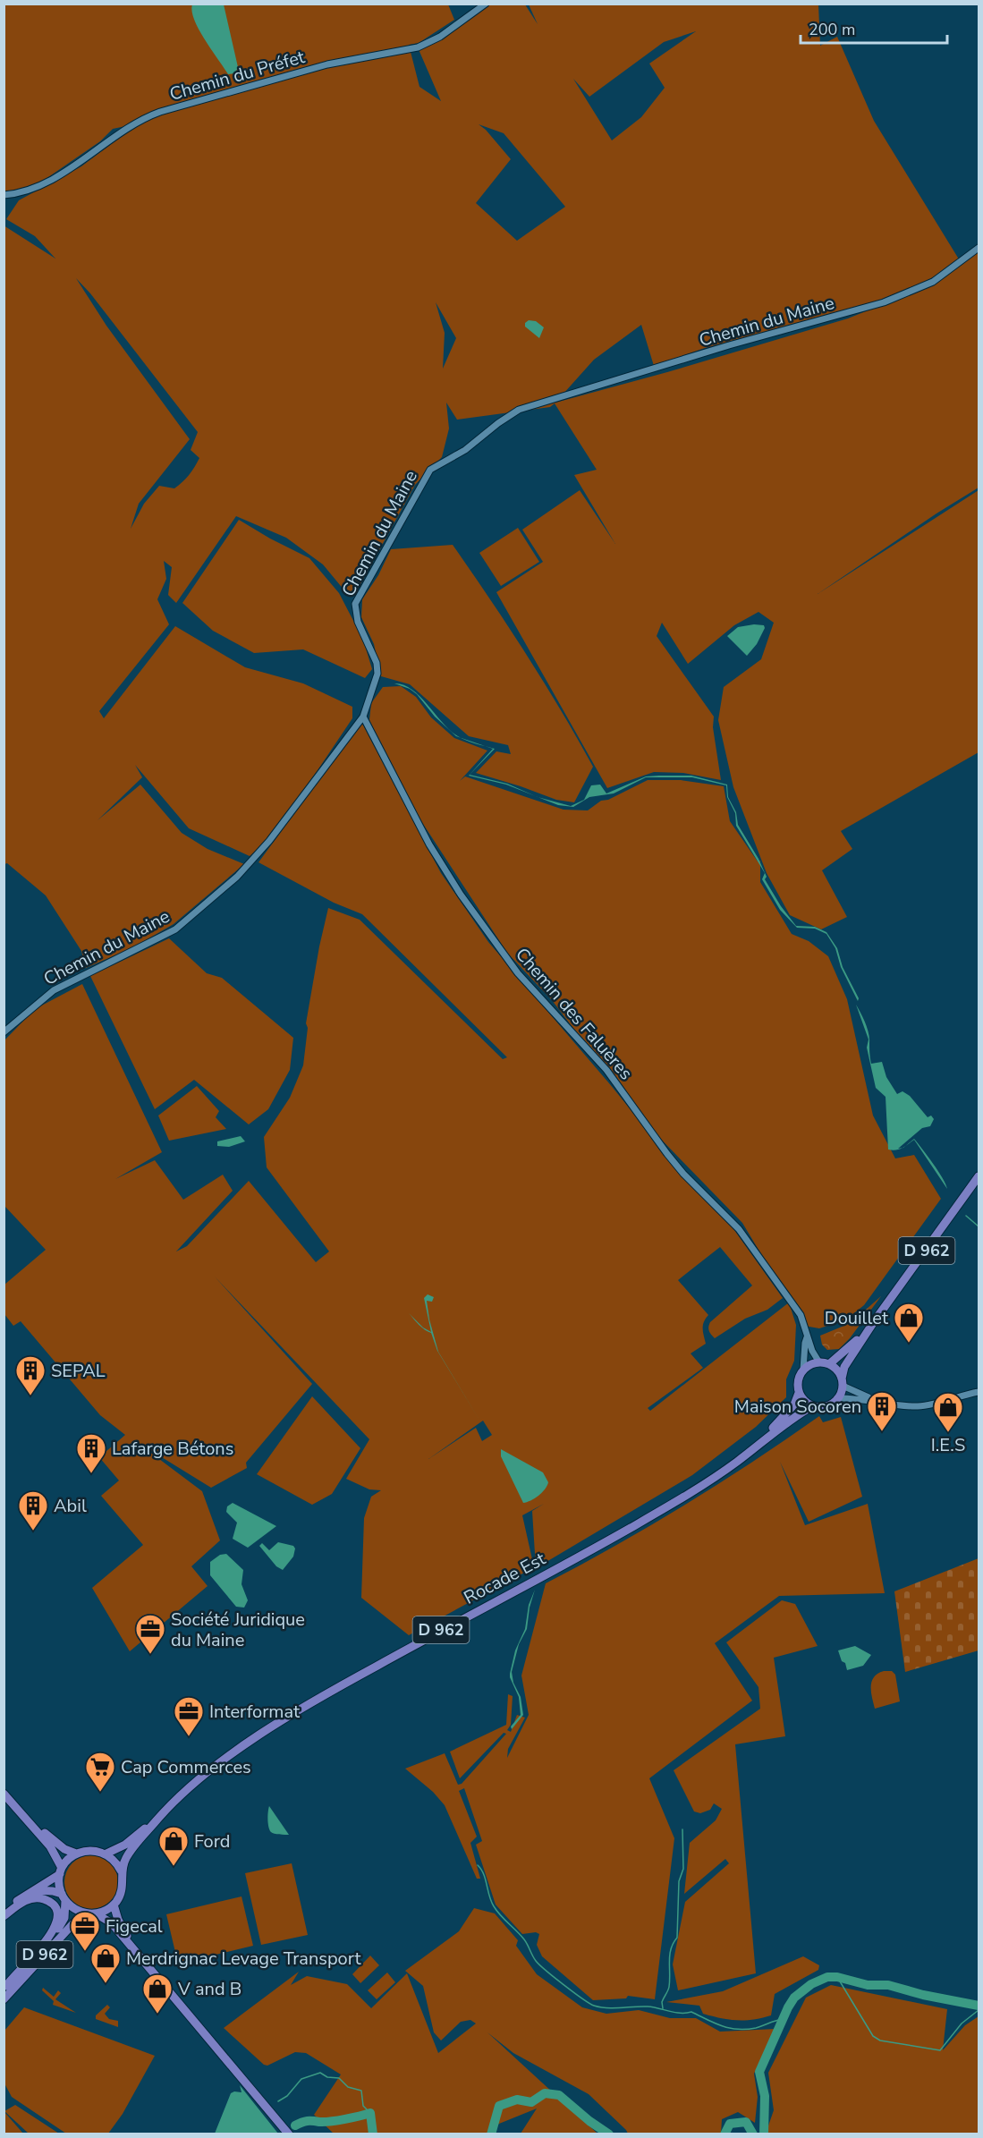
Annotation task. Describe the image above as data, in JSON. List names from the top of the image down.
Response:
{
  "streets": {
    "main road": ["D 962", "Rocade Est"],
    "street": ["Chemin du Préfet", "Chemin du Maine", "Chemin des Faluères"]
  },
  "crossings": [
    ["Chemin du Maine", "Chemin des Faluères"],
    ["Chemin des Faluères", "D 962"],
    ["Chemin des Faluères", "Rocade Est"],
    ["D 962", "Rocade Est"]
  ],
  "places": {
    "shop": [
      "Douillet",
      "I.E.S",
      "Ford",
      "Merdrignac Levage Transport",
      "V and B"
    ],
    "building": [
      "SEPAL",
      "Maison Socoren",
      "Lafarge Bétons",
      "Abil"
    ],
    "office": ["Société Juridique du Maine", "Interformat", "Figecal"],
    "supermarket": ["Cap Commerces"]
  },
  "scale_bar": "200 m"
}
